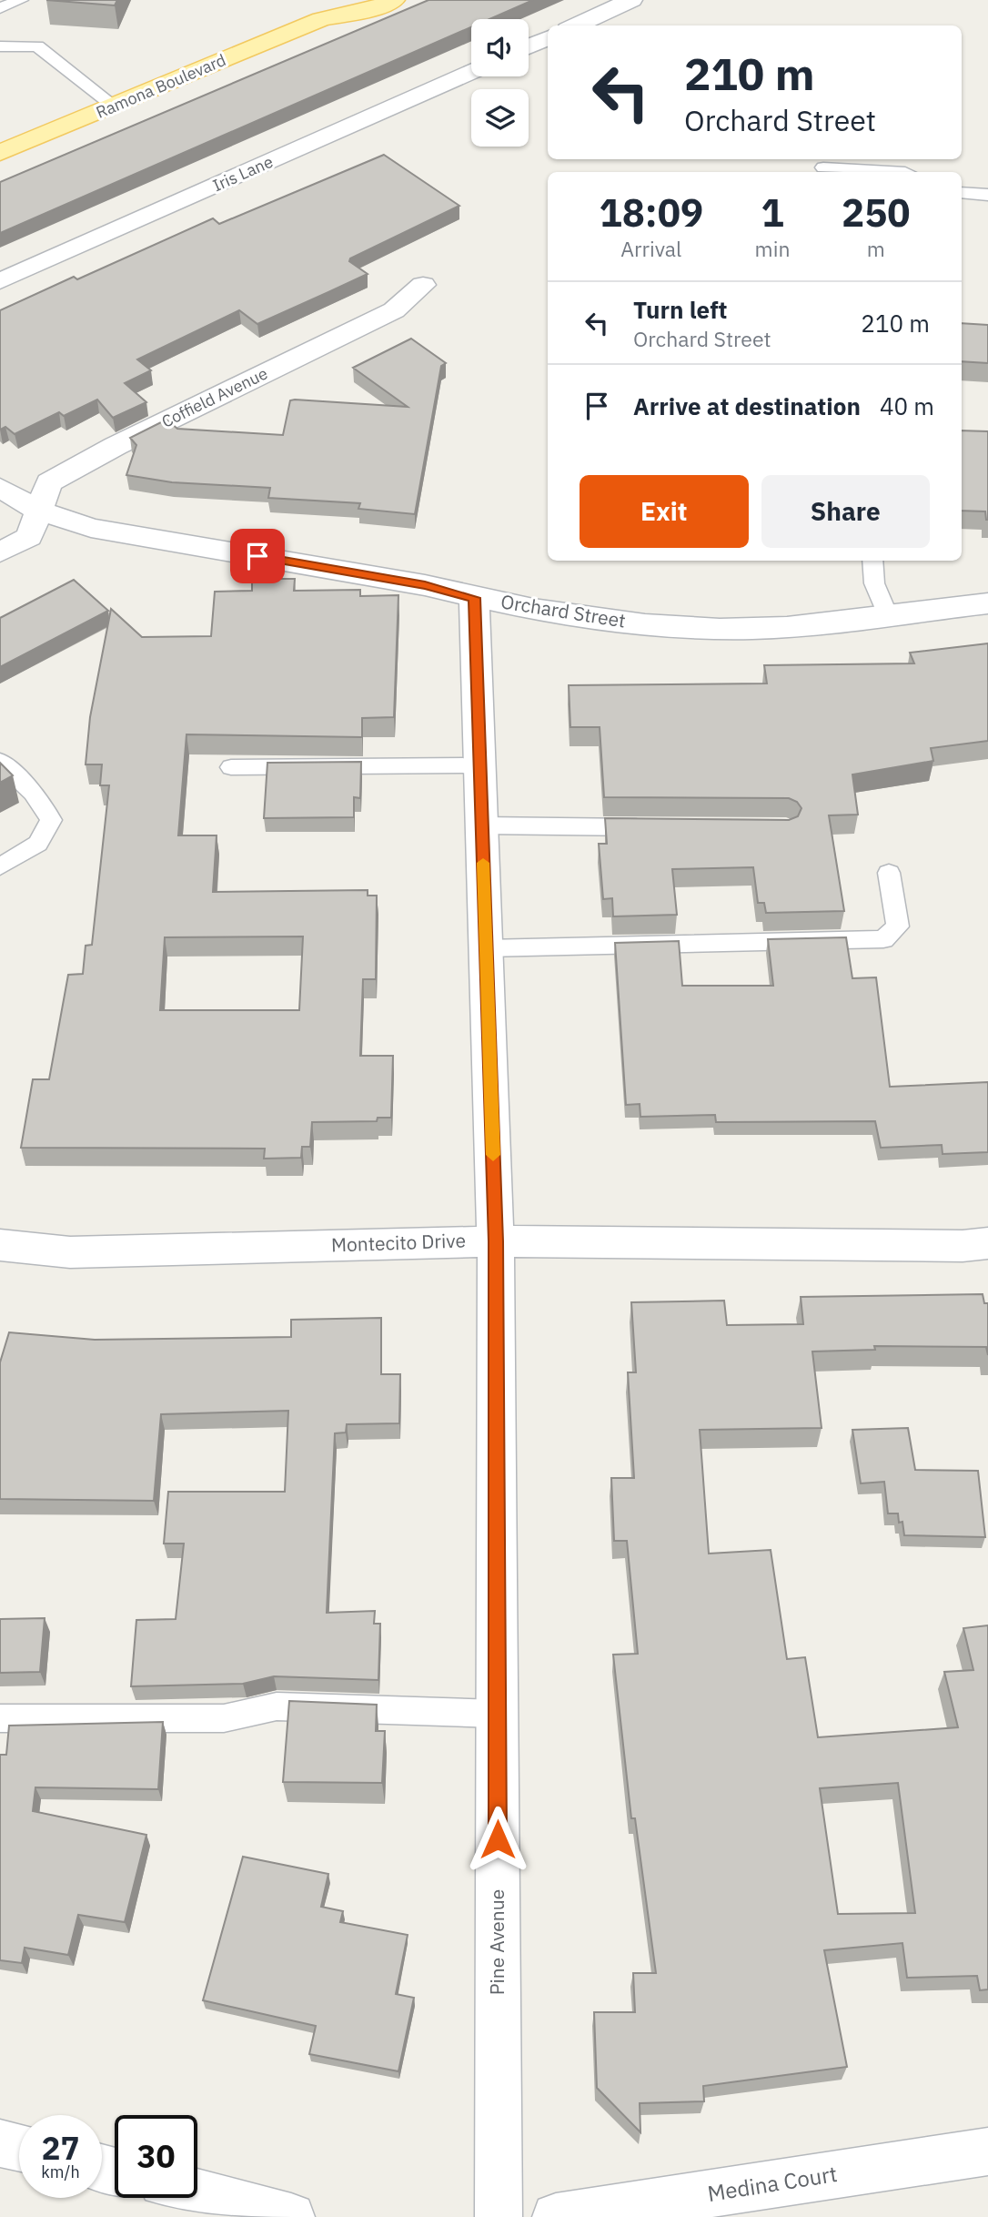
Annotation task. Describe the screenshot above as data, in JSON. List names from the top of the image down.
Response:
{
  "streets": {
    "main road": ["Ramona Boulevard"],
    "street": [
      "Iris Lane",
      "Coffield Avenue",
      "Orchard Street",
      "Montecito Drive",
      "Pine Avenue",
      "Medina Court"
    ]
  },
  "crossings": [
    ["Coffield Avenue", "Orchard Street"],
    ["Orchard Street", "Pine Avenue"],
    ["Montecito Drive", "Pine Avenue"]
  ],
  "page": {
    "turn": ["210 m", "Orchard Street"],
    "eta": [
      "18:09",
      "Arrival",
      "1",
      "min",
      "250",
      "m"
    ],
    "list": [
      {
        "name": "Turn left",
        "note": "Orchard Street",
        "value": "210 m"
      },
      {
        "name": "Arrive at destination",
        "value": "40 m"
      }
    ],
    "buttons": ["Exit", "Share"],
    "speed": "27 km/h",
    "limit": "30"
  }
}
